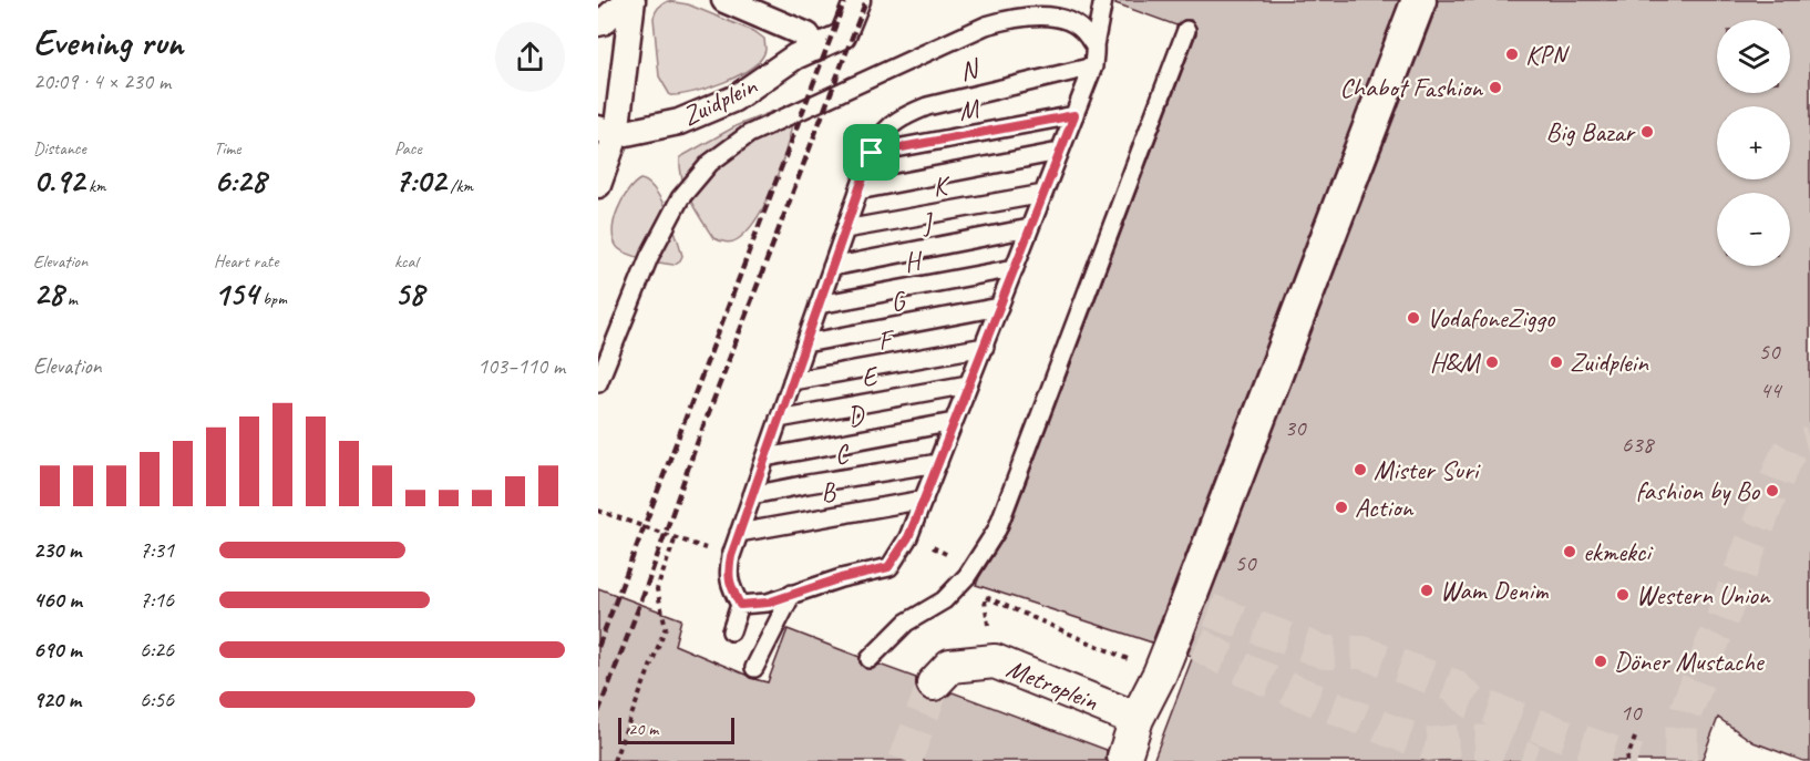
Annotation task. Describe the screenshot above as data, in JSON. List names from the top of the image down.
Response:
{
  "streets": {
    "street": ["Zuidplein", "Metroplein"],
    "lane": [
      "N",
      "M",
      "K",
      "J",
      "H",
      "G",
      "F",
      "E",
      "D",
      "C",
      "B"
    ]
  },
  "crossings": [
    ["N", "M"],
    ["N", "K"],
    ["N", "J"],
    ["N", "H"],
    ["N", "G"],
    ["N", "F"],
    ["N", "E"],
    ["N", "D"],
    ["N", "C"],
    ["N", "B"]
  ],
  "places": [
    "KPN",
    "Chabot Fashion",
    "Big Bazar",
    "VodafoneZiggo",
    "H&M",
    "Zuidplein",
    "Mister Suri",
    "fashion by Bo",
    "Action",
    "ekmekci",
    "Wam Denim",
    "Western Union",
    "Döner Mustache"
  ],
  "house_numbers": [
    "50",
    "44",
    "30",
    "638",
    "50",
    "10"
  ],
  "scale_bar": "20 m",
  "page": {
    "heading": ["Evening run", "20:09 · 4 × 230 m"],
    "map_buttons": ["+", "−"],
    "stats": [
      ["Distance", "0.92 km"],
      ["Time", "6:28"],
      ["Pace", "7:02 /km"],
      ["Elevation", "28 m"],
      ["Heart rate", "154 bpm"],
      ["kcal", "58"]
    ],
    "chart": ["Elevation", "103–110 m"],
    "list": [
      {
        "name": "230 m",
        "note": "7:31"
      },
      {
        "name": "460 m",
        "note": "7:16"
      },
      {
        "name": "690 m",
        "note": "6:26"
      },
      {
        "name": "920 m",
        "note": "6:56"
      }
    ],
    "scale": "20 m"
  }
}
